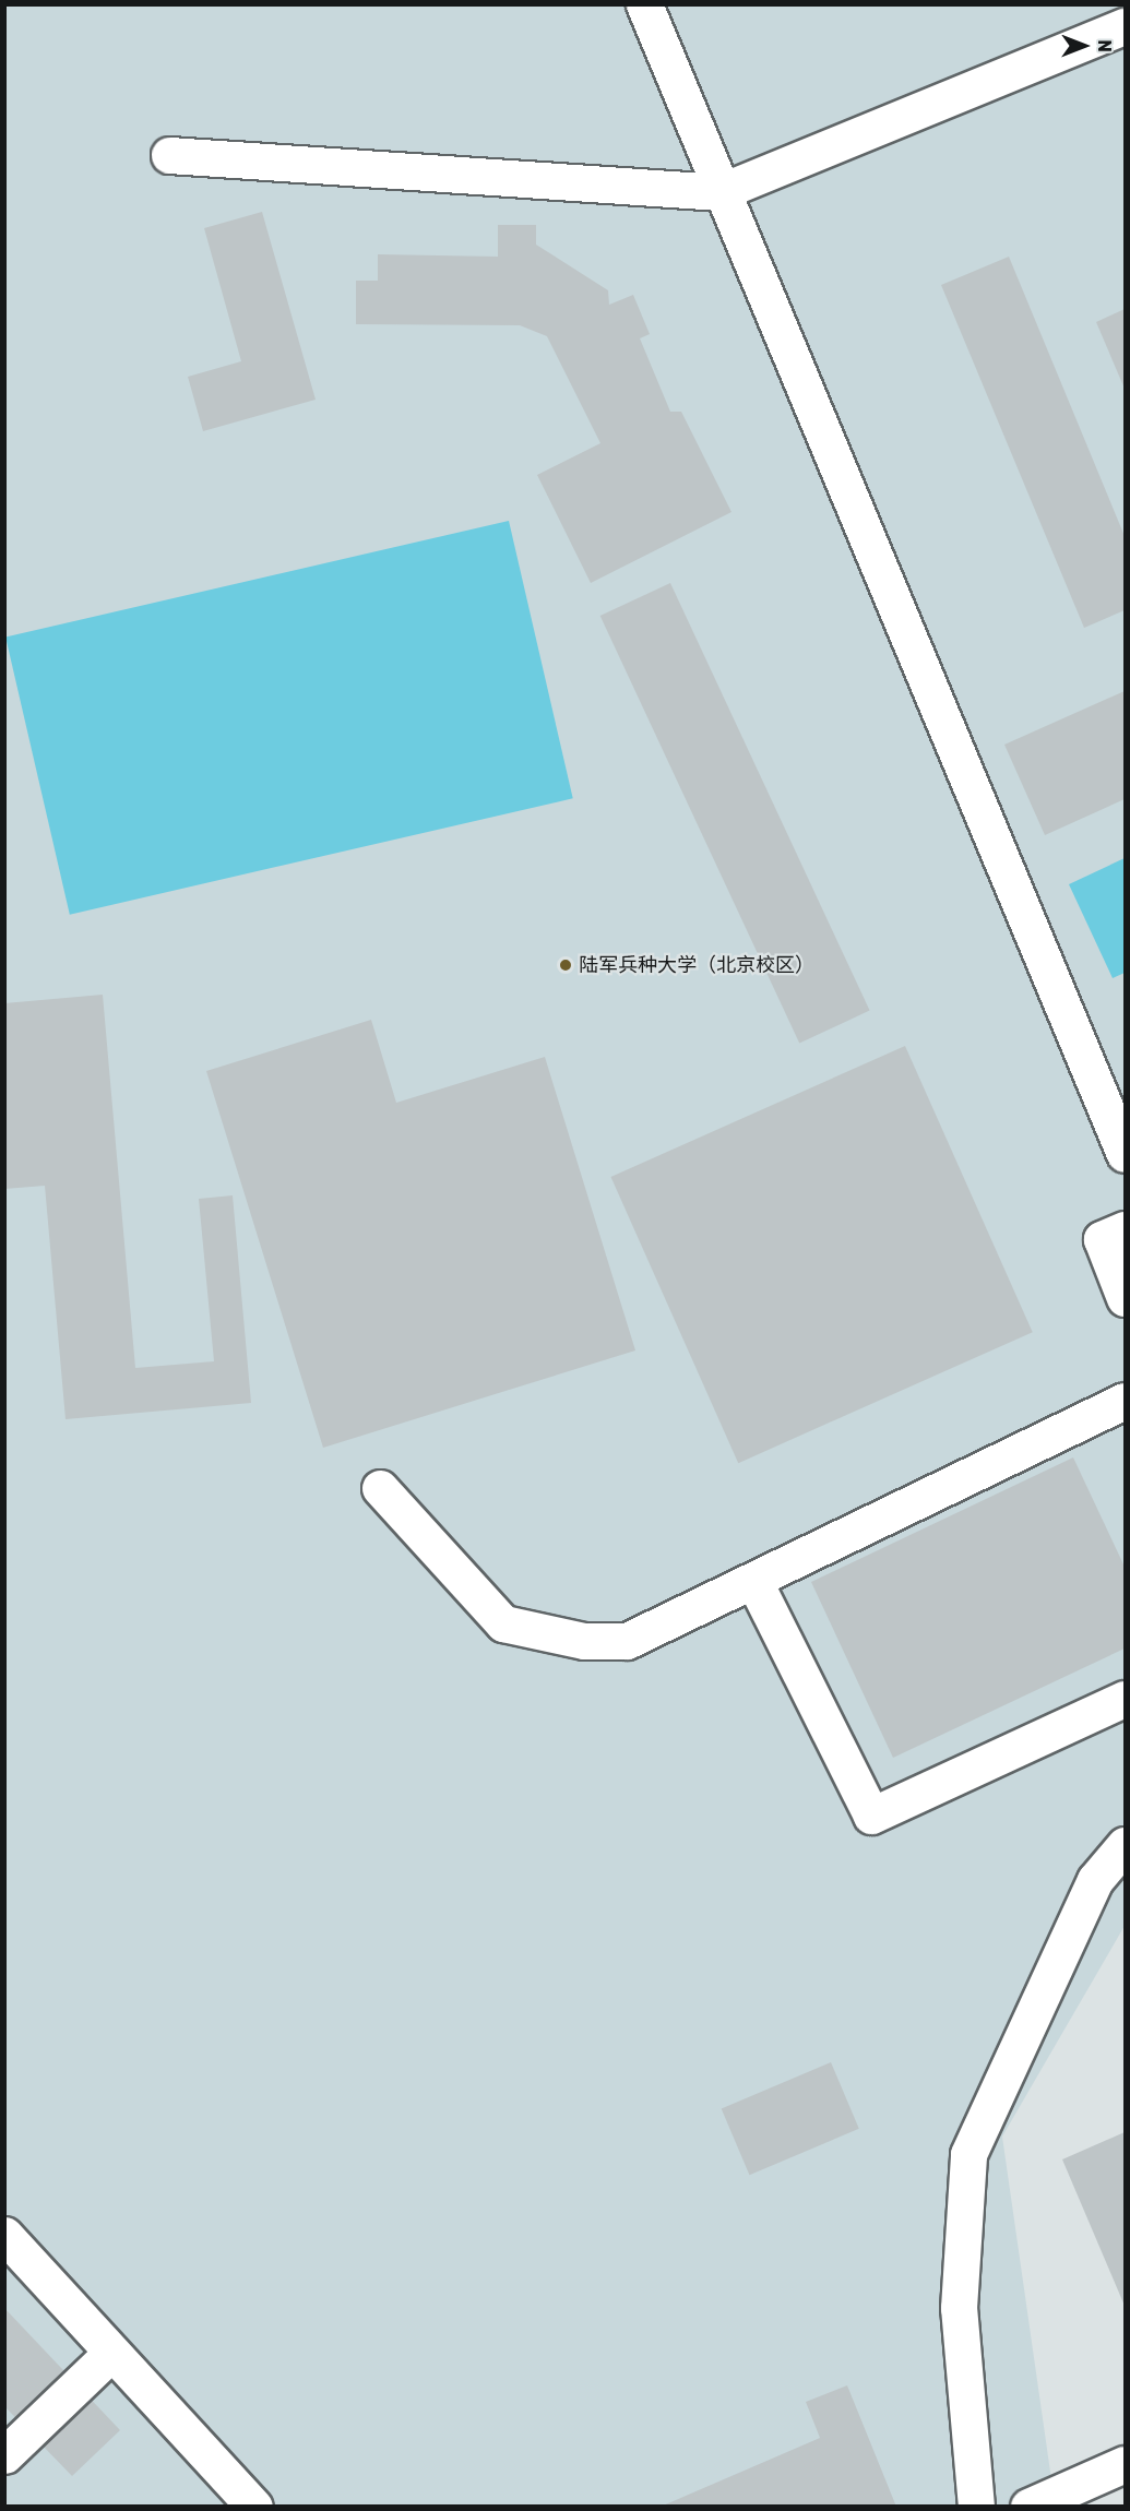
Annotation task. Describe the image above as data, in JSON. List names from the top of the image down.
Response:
{
  "places": ["陆军兵种大学（北京校区）"],
  "north": "right"
}
